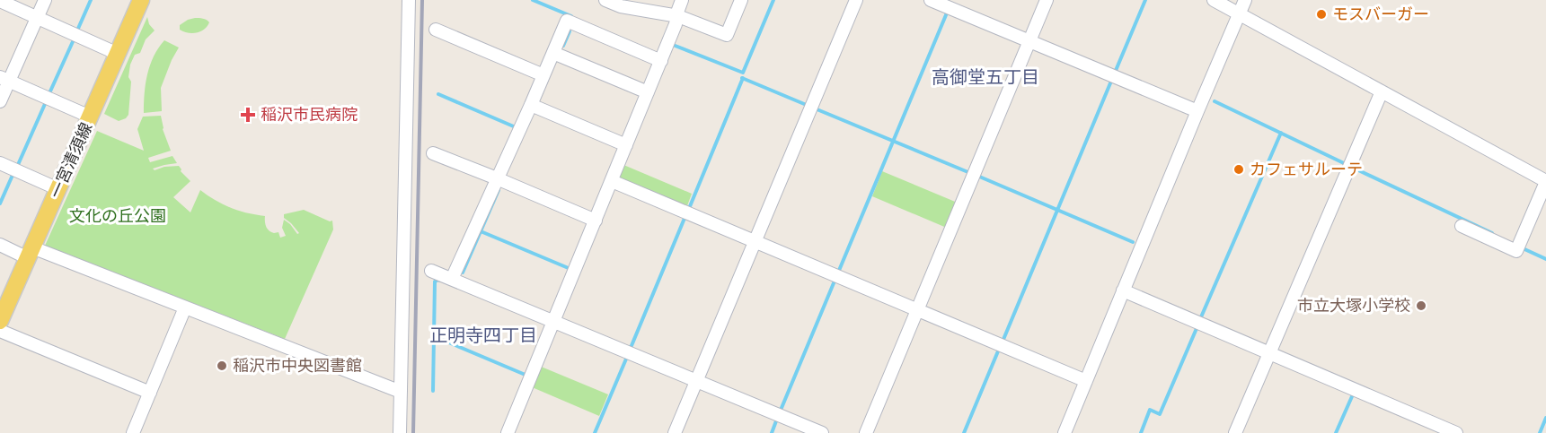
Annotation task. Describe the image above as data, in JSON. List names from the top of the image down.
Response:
{
  "streets": {
    "main road": ["一宮清須線"]
  },
  "districts": ["高御堂五丁目", "正明寺四丁目"],
  "parks": ["文化の丘公園"],
  "places": {
    "other": [
      "モスバーガー",
      "カフェサルーテ",
      "市立大塚小学校",
      "稲沢市中央図書館"
    ],
    "health": ["稲沢市民病院"]
  }
}
